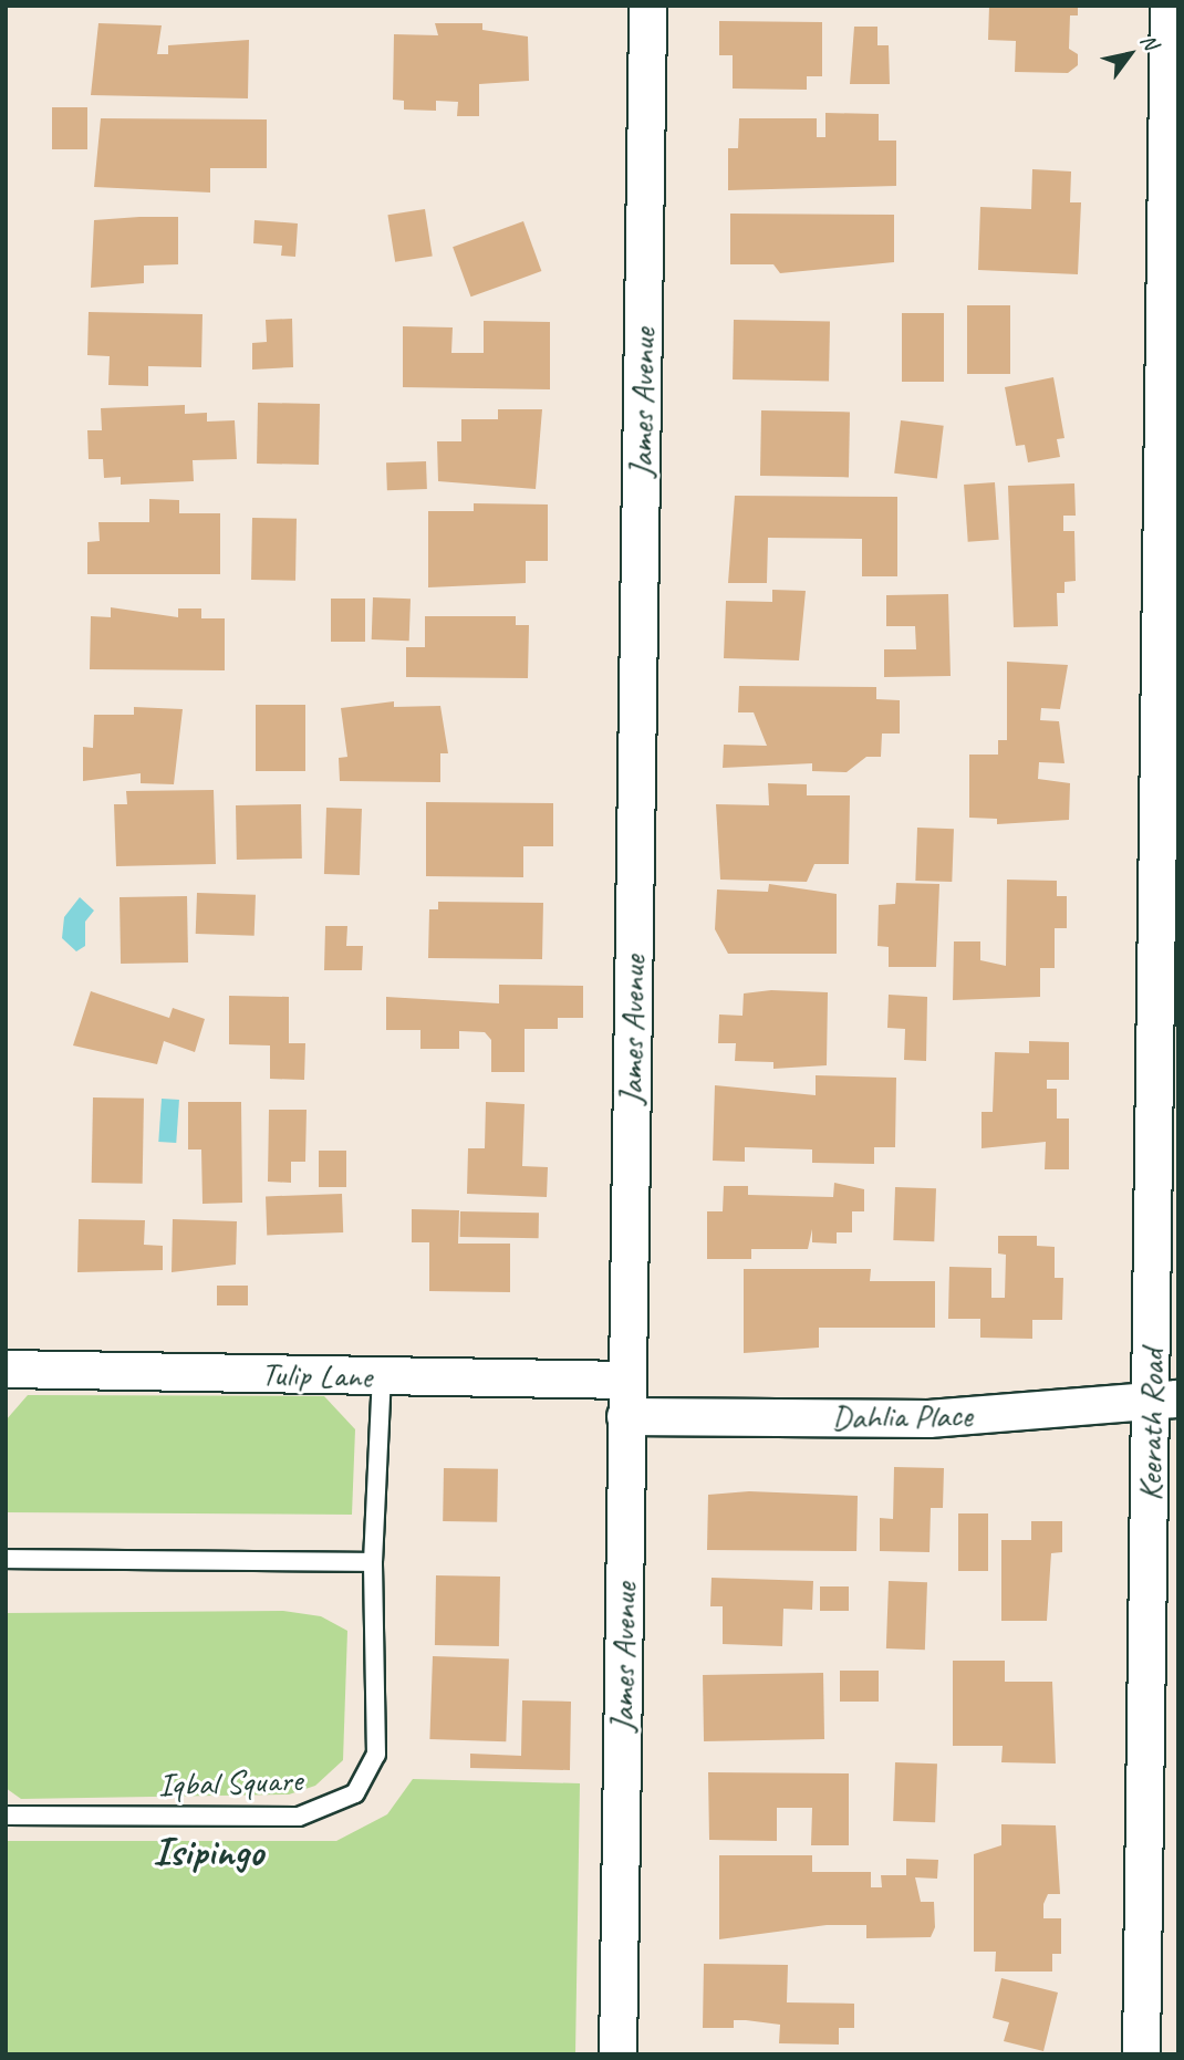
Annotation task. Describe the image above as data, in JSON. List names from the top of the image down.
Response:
{
  "streets": {
    "street": [
      "James Avenue",
      "Tulip Lane",
      "Dahlia Place",
      "Keerath Road"
    ],
    "lane": ["Iqbal Square"]
  },
  "crossings": [
    ["James Avenue", "Tulip Lane"],
    ["James Avenue", "Dahlia Place"],
    ["Tulip Lane", "Dahlia Place"],
    ["Tulip Lane", "Iqbal Square"],
    ["Dahlia Place", "Keerath Road"]
  ],
  "districts": ["Isipingo"],
  "north": "top right"
}
